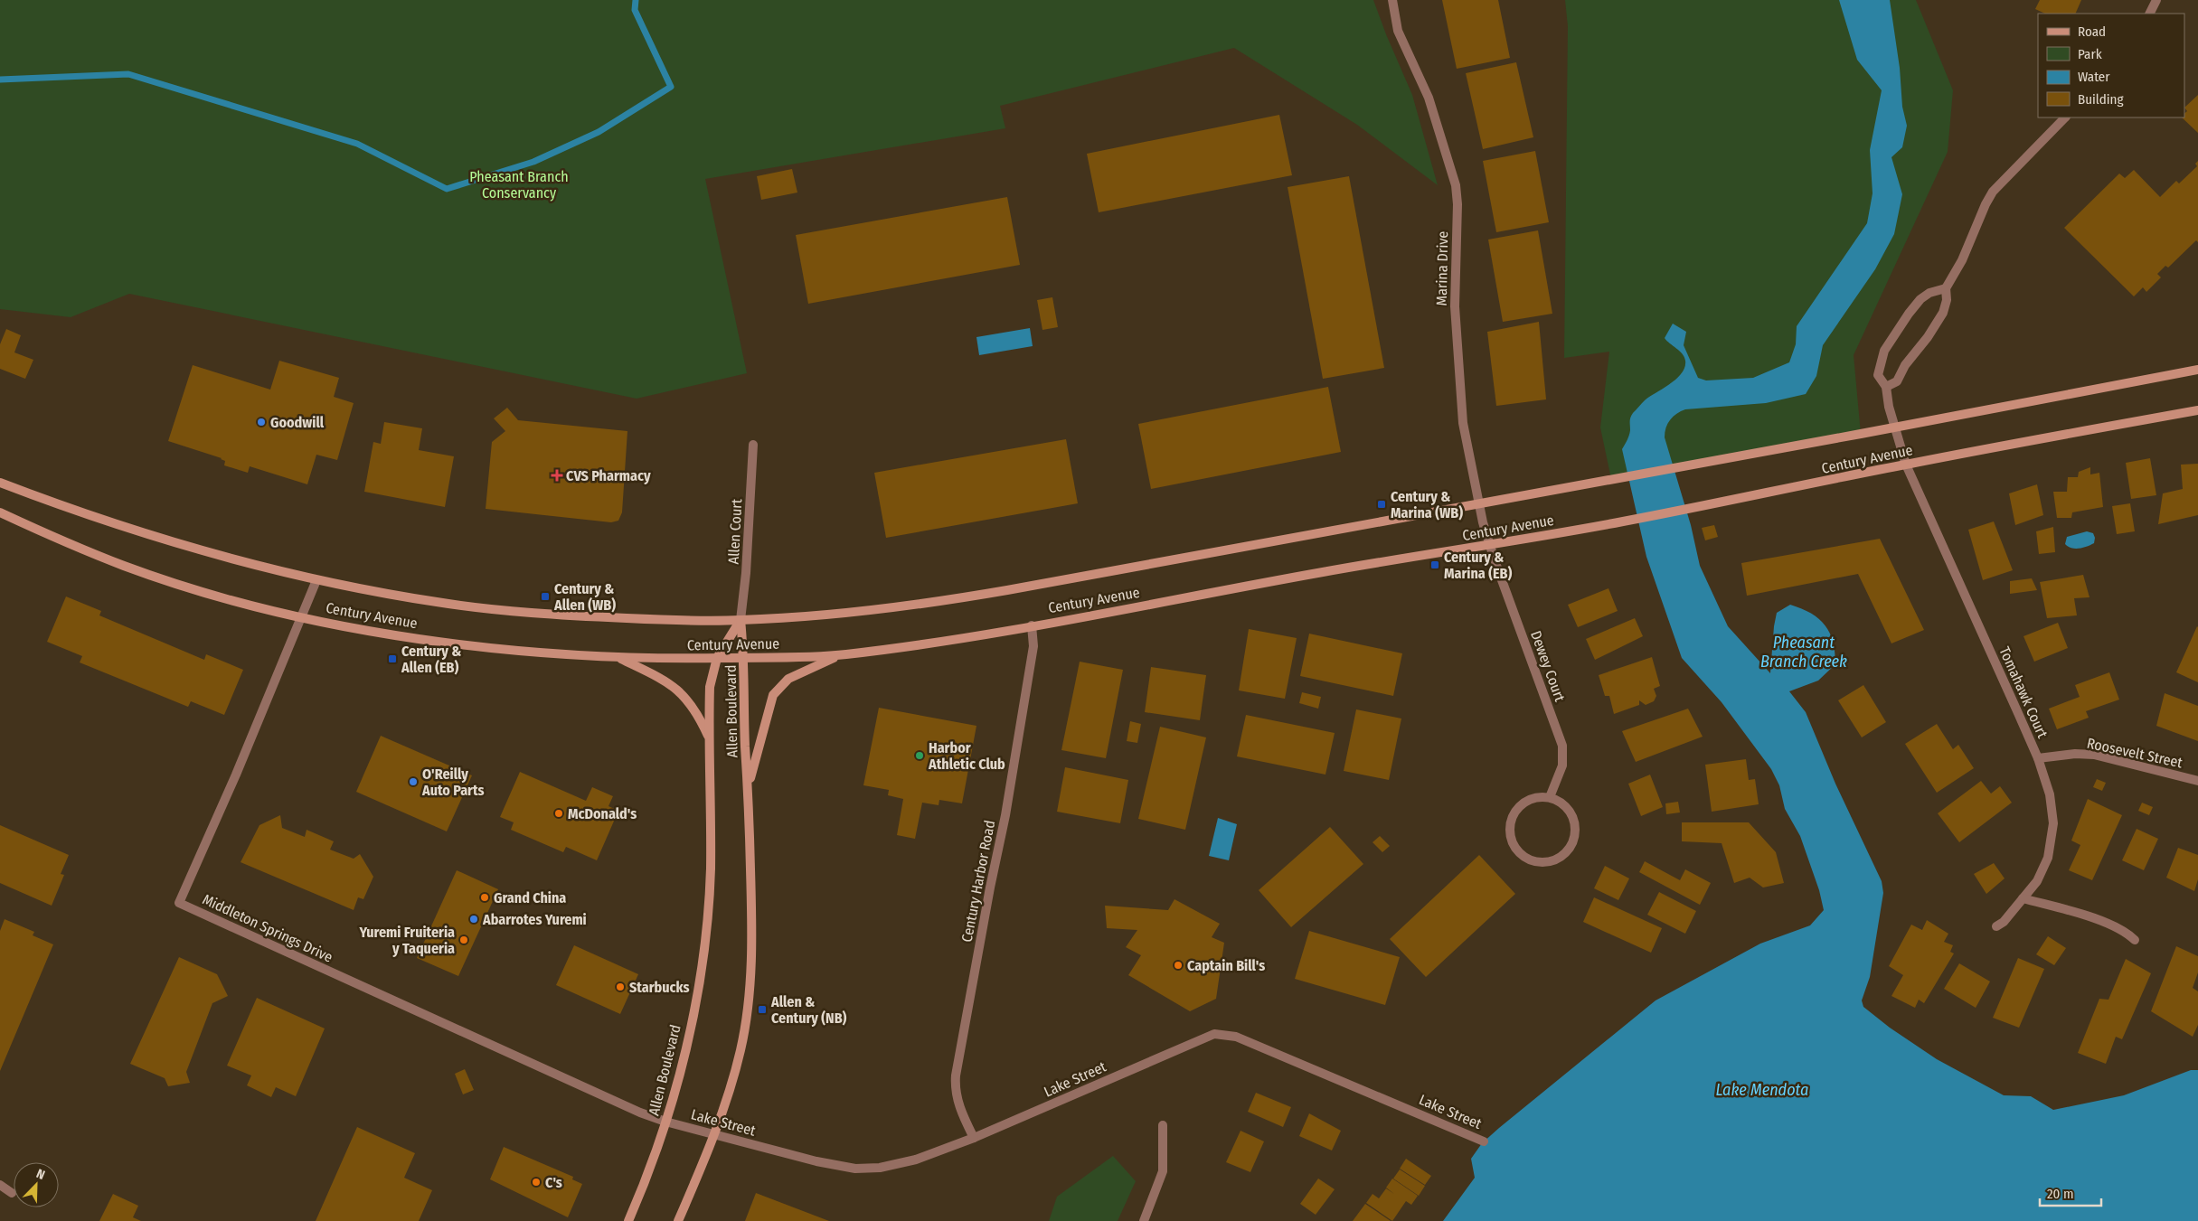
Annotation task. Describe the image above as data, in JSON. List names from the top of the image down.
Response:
{
  "streets": {
    "main road": ["Century Avenue", "Allen Boulevard"],
    "street": [
      "Marina Drive",
      "Allen Court",
      "Dewey Court",
      "Tomahawk Court",
      "Roosevelt Street",
      "Century Harbor Road",
      "Middleton Springs Drive",
      "Lake Street"
    ]
  },
  "crossings": [
    ["Marina Drive", "Century Avenue"],
    ["Marina Drive", "Dewey Court"],
    ["Century Avenue", "Allen Court"],
    ["Century Avenue", "Dewey Court"],
    ["Century Avenue", "Tomahawk Court"],
    ["Century Avenue", "Allen Boulevard"],
    ["Century Avenue", "Century Harbor Road"],
    ["Century Avenue", "Middleton Springs Drive"],
    ["Allen Court", "Allen Boulevard"],
    ["Tomahawk Court", "Roosevelt Street"],
    ["Allen Boulevard", "Middleton Springs Drive"],
    ["Allen Boulevard", "Lake Street"],
    ["Century Harbor Road", "Lake Street"],
    ["Middleton Springs Drive", "Lake Street"]
  ],
  "water": ["Pheasant Branch Creek", "Lake Mendota"],
  "parks": ["Pheasant Branch Conservancy"],
  "places": {
    "other": [
      "Goodwill",
      "Harbor Athletic Club",
      "O'Reilly Auto Parts",
      "McDonald's",
      "Grand China",
      "Abarrotes Yuremi",
      "Yuremi Fruiteria y Taqueria",
      "Captain Bill's",
      "Starbucks",
      "C's"
    ],
    "health": ["CVS Pharmacy"],
    "transit": [
      "Century & Marina (WB)",
      "Century & Marina (EB)",
      "Century & Allen (WB)",
      "Century & Allen (EB)",
      "Allen & Century (NB)"
    ]
  },
  "legend": [
    "Road",
    "Park",
    "Water",
    "Building"
  ],
  "scale_bar": "20 m",
  "north": "top right"
}
